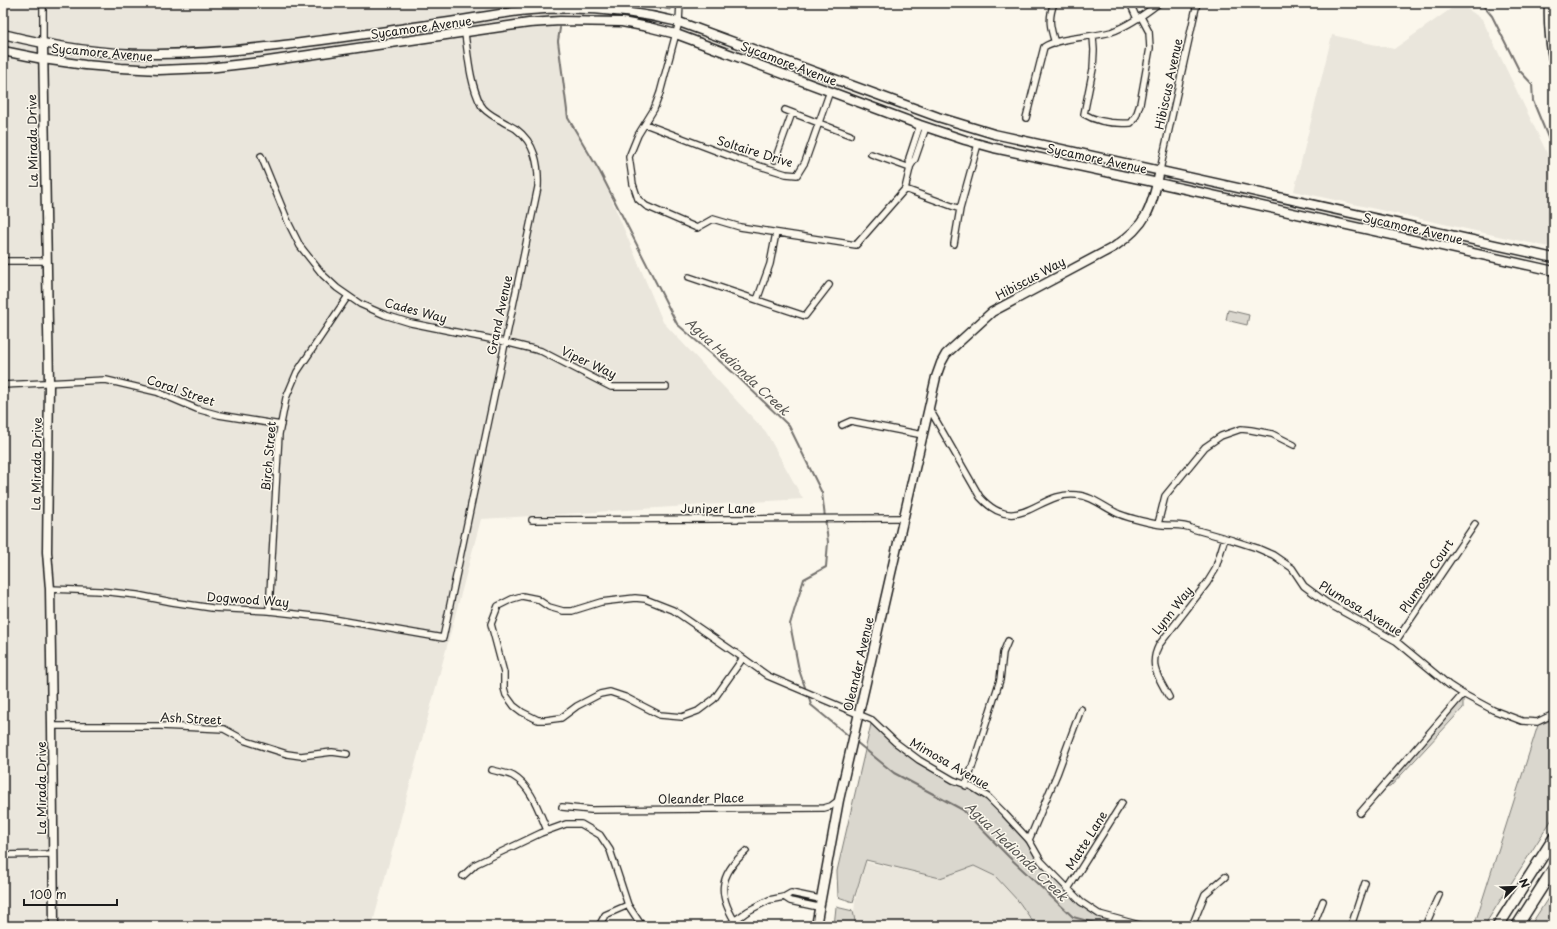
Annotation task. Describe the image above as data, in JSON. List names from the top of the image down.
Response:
{
  "streets": {
    "main road": [
      "Sycamore Avenue",
      "La Mirada Drive",
      "Hibiscus Way",
      "Oleander Avenue"
    ],
    "street": [
      "Hibiscus Avenue",
      "Soltaire Drive",
      "Cades Way",
      "Grand Avenue",
      "Viper Way",
      "Coral Street",
      "Birch Street",
      "Juniper Lane",
      "Plumosa Court",
      "Dogwood Way",
      "Plumosa Avenue",
      "Lynn Way",
      "Ash Street",
      "Mimosa Avenue",
      "Oleander Place",
      "Matte Lane"
    ]
  },
  "crossings": [
    ["Sycamore Avenue", "Hibiscus Avenue"],
    ["Sycamore Avenue", "La Mirada Drive"],
    ["Sycamore Avenue", "Soltaire Drive"],
    ["Sycamore Avenue", "Hibiscus Way"],
    ["Sycamore Avenue", "Grand Avenue"],
    ["Hibiscus Avenue", "Hibiscus Way"],
    ["La Mirada Drive", "Coral Street"],
    ["La Mirada Drive", "Dogwood Way"],
    ["La Mirada Drive", "Ash Street"],
    ["Hibiscus Way", "Plumosa Avenue"],
    ["Hibiscus Way", "Oleander Avenue"],
    ["Cades Way", "Grand Avenue"],
    ["Cades Way", "Viper Way"],
    ["Cades Way", "Birch Street"],
    ["Grand Avenue", "Viper Way"],
    ["Grand Avenue", "Dogwood Way"],
    ["Coral Street", "Birch Street"],
    ["Birch Street", "Dogwood Way"],
    ["Juniper Lane", "Oleander Avenue"],
    ["Plumosa Court", "Plumosa Avenue"],
    ["Plumosa Avenue", "Lynn Way"],
    ["Plumosa Avenue", "Oleander Avenue"],
    ["Oleander Avenue", "Mimosa Avenue"],
    ["Oleander Avenue", "Oleander Place"],
    ["Mimosa Avenue", "Matte Lane"]
  ],
  "water": ["Agua Hedionda Creek"],
  "scale_bar": "100 m",
  "north": "top right"
}
